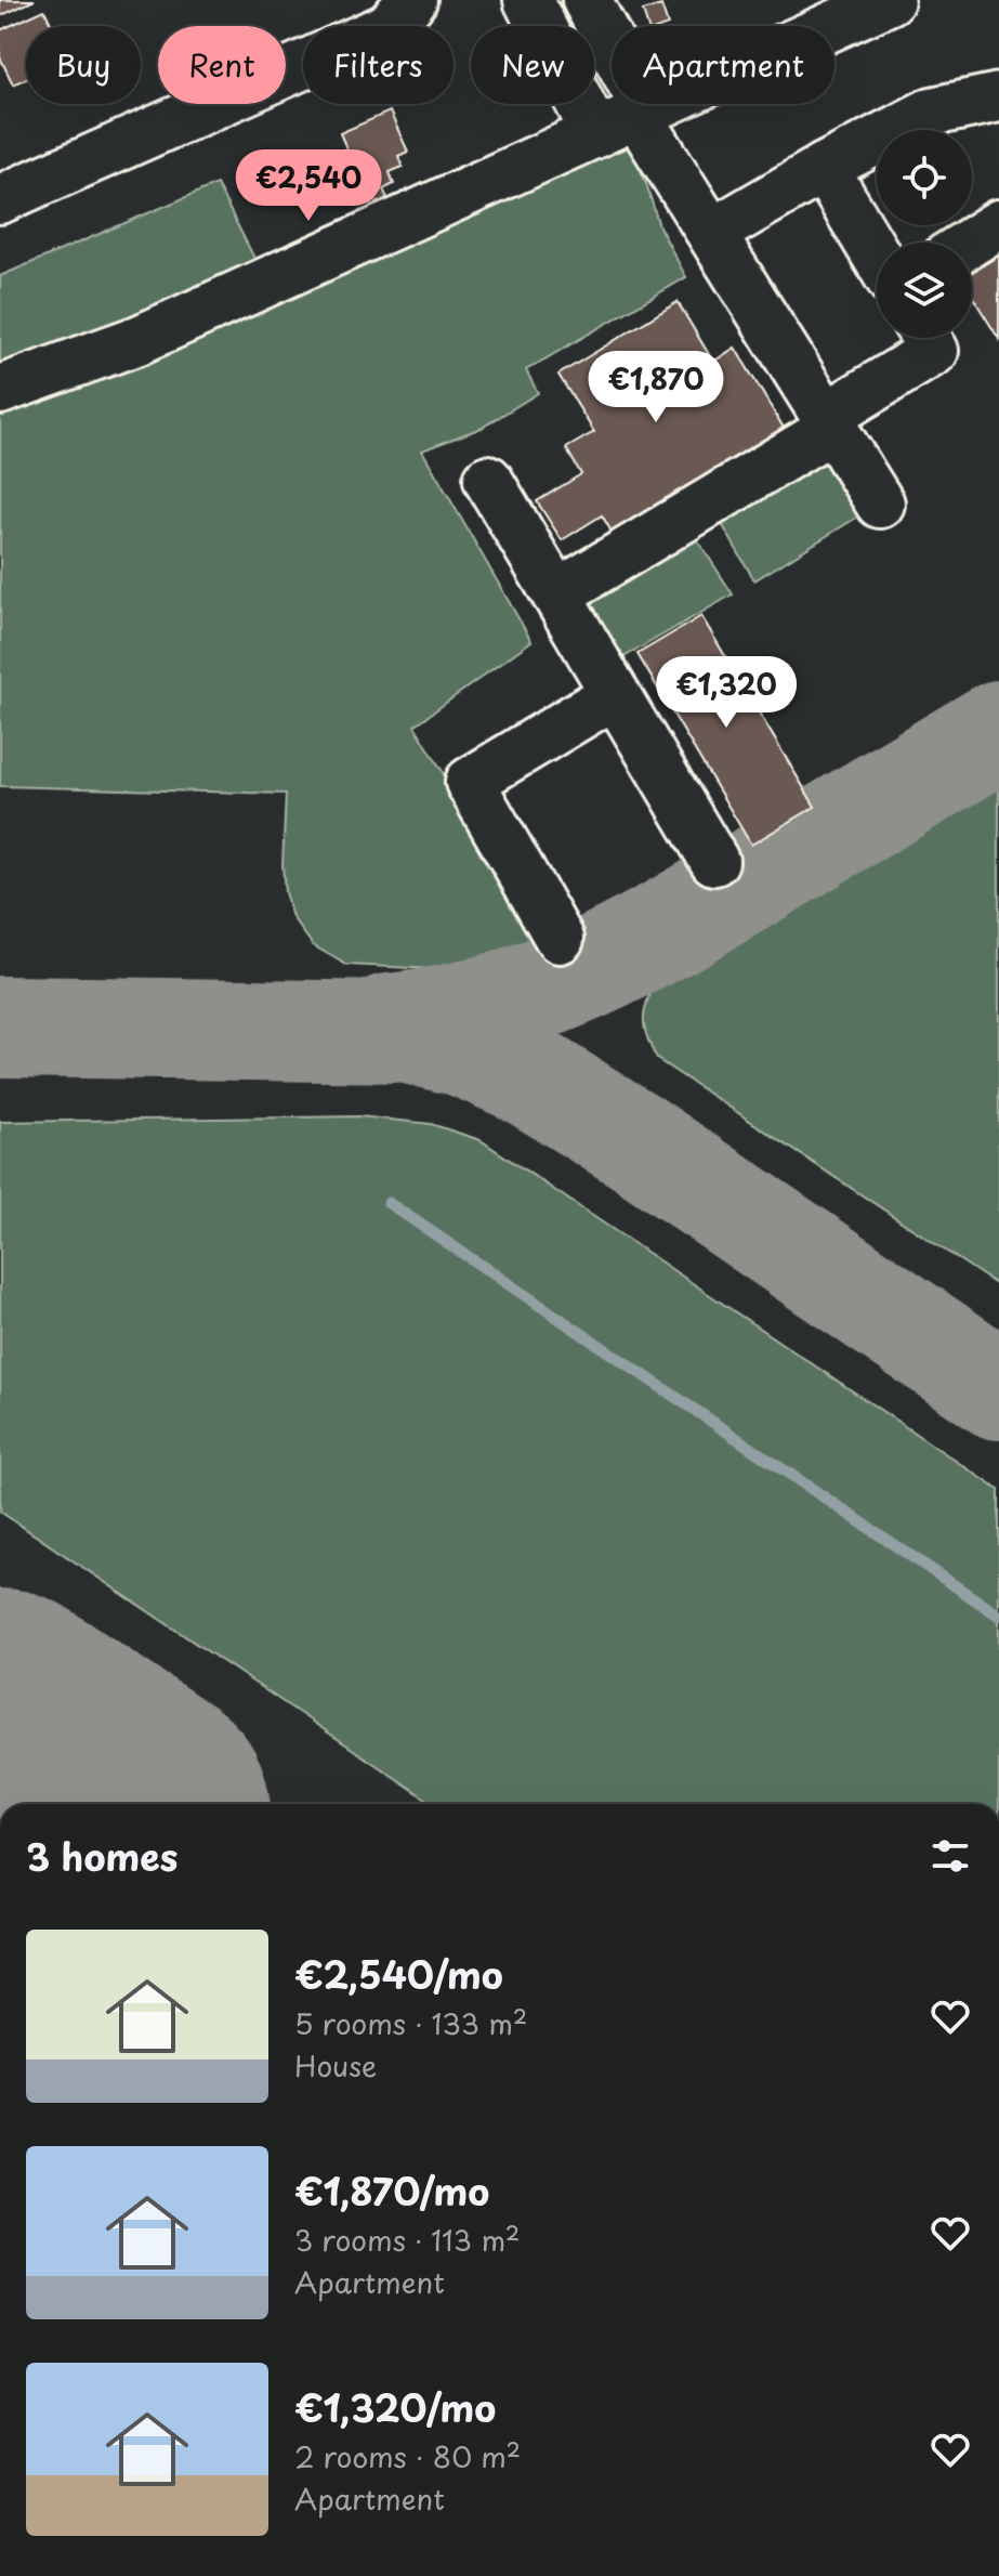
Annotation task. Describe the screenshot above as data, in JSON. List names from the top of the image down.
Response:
{
  "page": {
    "chip": [
      "Buy",
      "Rent",
      "Filters",
      "New",
      "Apartment"
    ],
    "price": ["€2,540", "€1,870", "€1,320"],
    "heading": "3 homes",
    "list": [
      {
        "name": "€2,540/mo",
        "note": "5 rooms · 133 m² · House"
      },
      {
        "name": "€1,870/mo",
        "note": "3 rooms · 113 m² · Apartment"
      },
      {
        "name": "€1,320/mo",
        "note": "2 rooms · 80 m² · Apartment"
      }
    ]
  }
}
